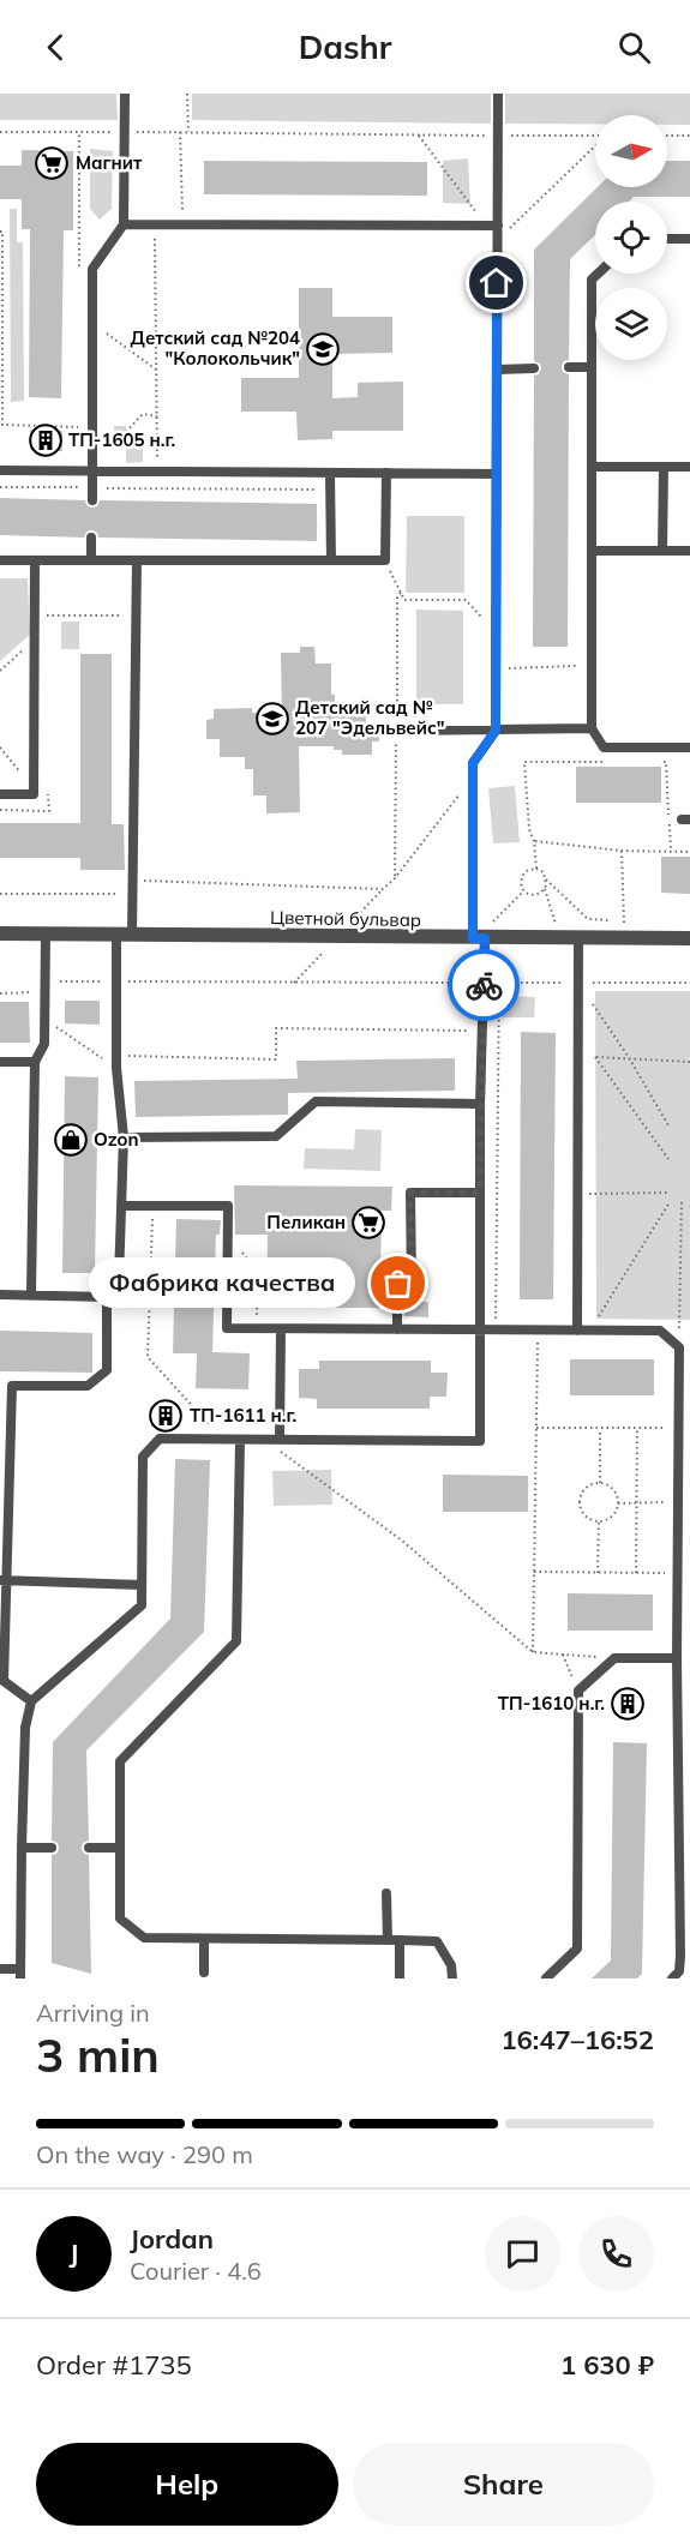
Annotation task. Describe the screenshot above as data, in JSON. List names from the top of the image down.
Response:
{
  "streets": {
    "street": ["Цветной бульвар"]
  },
  "places": {
    "supermarket": ["Магнит", "Пеликан"],
    "school or university": ["Детский сад №204 \"Колокольчик\"", "Детский сад № 207 \"Эдельвейс\""],
    "building": ["ТП-1605 н.г.", "ТП-1611 н.г.", "ТП-1610 н.г."],
    "shop": ["Ozon"],
    "other": ["Фабрика качества"]
  },
  "north": "right",
  "page": {
    "header": "Dashr",
    "bubble": "Фабрика качества",
    "heading": ["3 min", "Arriving in", "16:47–16:52"],
    "panel": [
      "Jordan",
      "Courier · 4.6",
      "Order #1735",
      "1 630 ₽"
    ],
    "bar": "On the way · 290 m",
    "round": "J",
    "buttons": ["Help", "Share"]
  }
}
